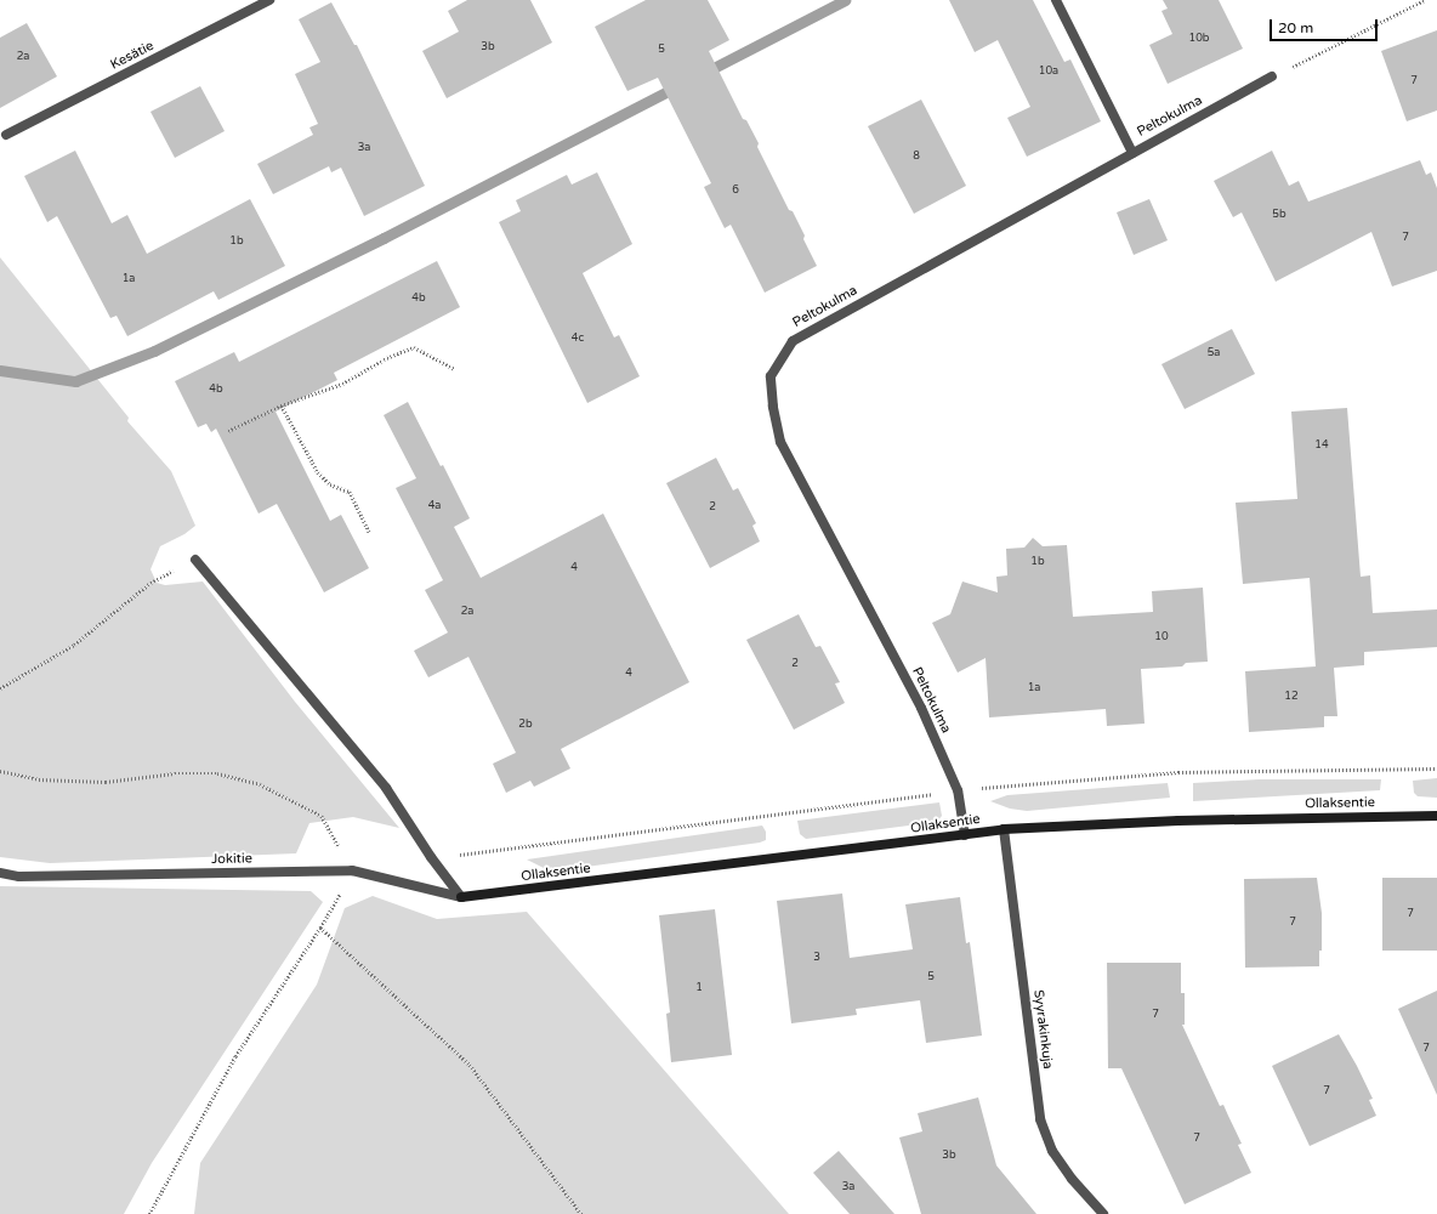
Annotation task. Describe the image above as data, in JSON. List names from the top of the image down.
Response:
{
  "streets": {
    "street": [
      "Kesätie",
      "Peltokulma",
      "Ollaksentie",
      "Jokitie",
      "Syyrakinkuja"
    ]
  },
  "crossings": [
    ["Peltokulma", "Ollaksentie"],
    ["Ollaksentie", "Jokitie"],
    ["Ollaksentie", "Syyrakinkuja"]
  ],
  "house_numbers": [
    "10b",
    "3b",
    "5",
    "2a",
    "10a",
    "7",
    "3a",
    "8",
    "6",
    "5b",
    "7",
    "1b",
    "1a",
    "4b",
    "4c",
    "5a",
    "4b",
    "14",
    "4a",
    "2",
    "1b",
    "4",
    "2a",
    "10",
    "2",
    "4",
    "1a",
    "12",
    "2b",
    "7",
    "7",
    "3",
    "5",
    "1",
    "7",
    "7",
    "7",
    "7",
    "3b",
    "3a"
  ],
  "scale_bar": "20 m"
}
